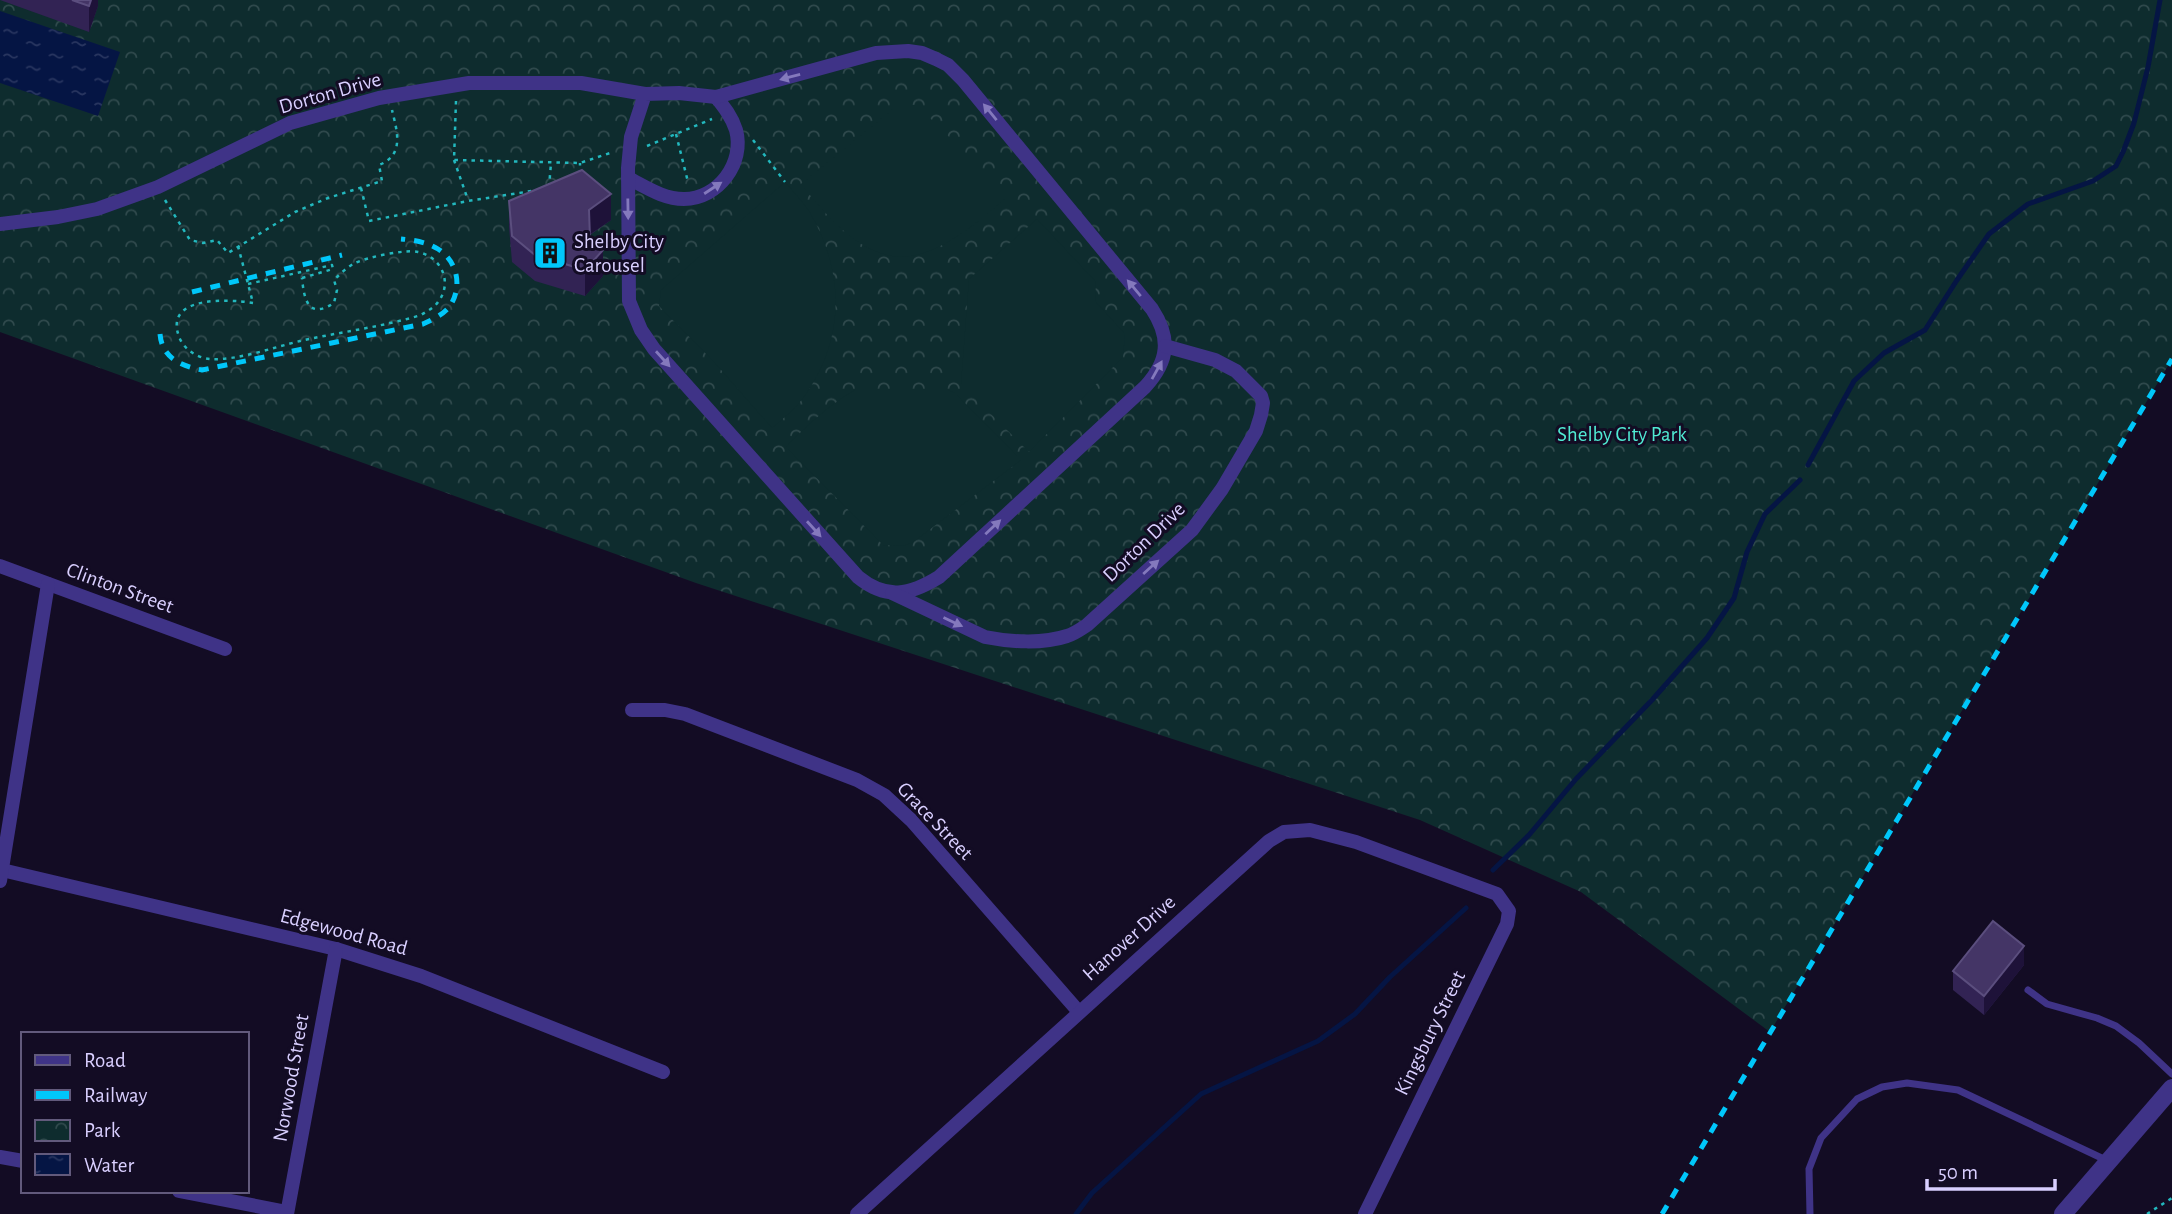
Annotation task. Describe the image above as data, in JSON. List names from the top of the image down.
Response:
{
  "streets": {
    "street": [
      "Dorton Drive",
      "Clinton Street",
      "Grace Street",
      "Edgewood Road",
      "Hanover Drive",
      "Kingsbury Street",
      "Norwood Street"
    ]
  },
  "crossings": [
    ["Grace Street", "Hanover Drive"],
    ["Edgewood Road", "Norwood Street"],
    ["Hanover Drive", "Kingsbury Street"]
  ],
  "parks": ["Shelby City Park"],
  "places": {
    "building": ["Shelby City Carousel"]
  },
  "legend": [
    "Road",
    "Railway",
    "Park",
    "Water"
  ],
  "scale_bar": "50 m"
}
